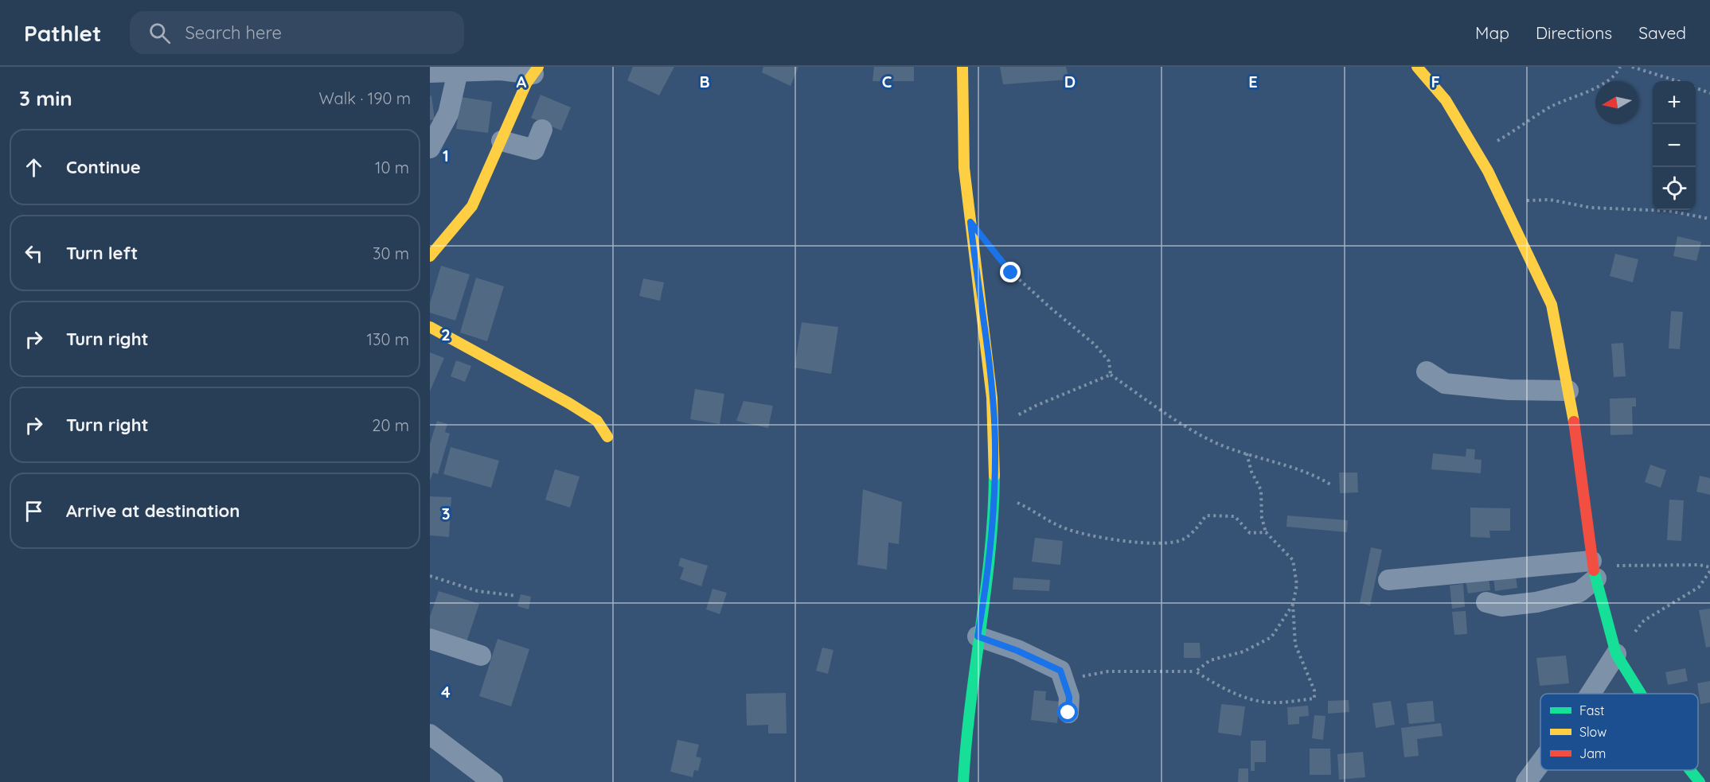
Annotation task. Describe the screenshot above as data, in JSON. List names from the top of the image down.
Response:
{
  "legend": ["Fast", "Slow", "Jam"],
  "north": "left",
  "page": {
    "header": "Pathlet",
    "search": "Search here",
    "nav": ["Map", "Directions", "Saved"],
    "heading": ["3 min", "Walk · 190 m"],
    "map_buttons": ["+", "−"],
    "list": [
      ["Continue", "10 m"],
      ["Turn left", "30 m"],
      ["Turn right", "130 m"],
      ["Turn right", "20 m"],
      "Arrive at destination"
    ]
  },
  "grid": {
    "columns": [
      "A",
      "B",
      "C",
      "D",
      "E",
      "F"
    ],
    "rows": [
      "1",
      "2",
      "3",
      "4"
    ]
  }
}
